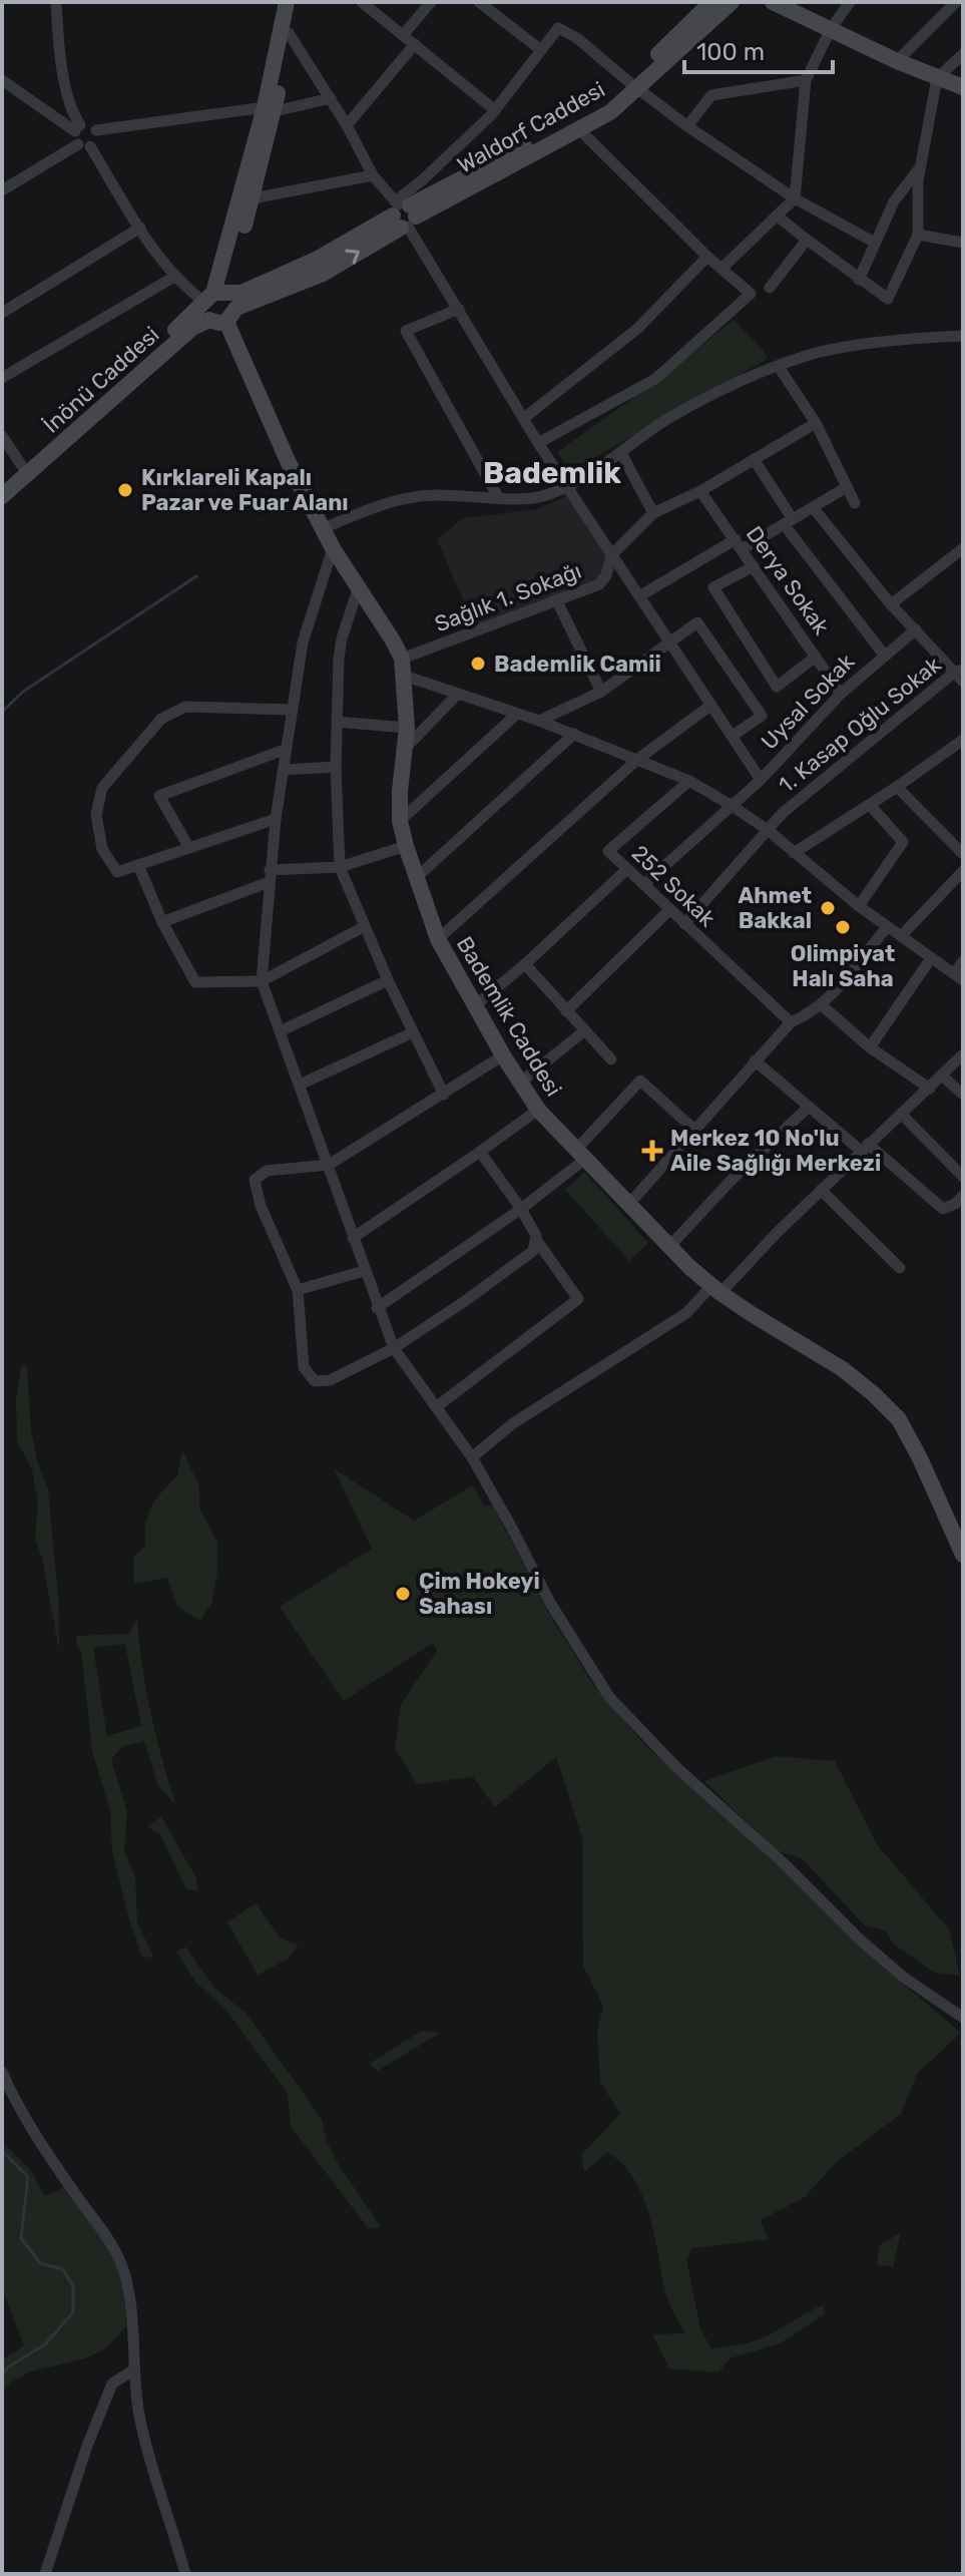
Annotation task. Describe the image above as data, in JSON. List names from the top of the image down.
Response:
{
  "streets": {
    "main road": ["Waldorf Caddesi", "İnönü Caddesi", "Bademlik Caddesi"],
    "street": [
      "Derya Sokak",
      "Sağlık 1. Sokağı",
      "Uysal Sokak",
      "1. Kasap Oğlu Sokak",
      "252 Sokak"
    ]
  },
  "crossings": [
    ["Waldorf Caddesi", "İnönü Caddesi"],
    ["Waldorf Caddesi", "Bademlik Caddesi"],
    ["İnönü Caddesi", "Bademlik Caddesi"],
    ["Derya Sokak", "Sağlık 1. Sokağı"],
    ["Derya Sokak", "Uysal Sokak"],
    ["Sağlık 1. Sokağı", "Bademlik Caddesi"],
    ["Uysal Sokak", "252 Sokak"],
    ["1. Kasap Oğlu Sokak", "252 Sokak"]
  ],
  "districts": ["Bademlik"],
  "places": {
    "other": [
      "Kırklareli Kapalı Pazar ve Fuar Alanı",
      "Bademlik Camii",
      "Ahmet Bakkal",
      "Olimpiyat Halı Saha",
      "Çim Hokeyi Sahası"
    ],
    "health": ["Merkez 10 No'lu Aile Sağlığı Merkezi"]
  },
  "scale_bar": "100 m"
}
